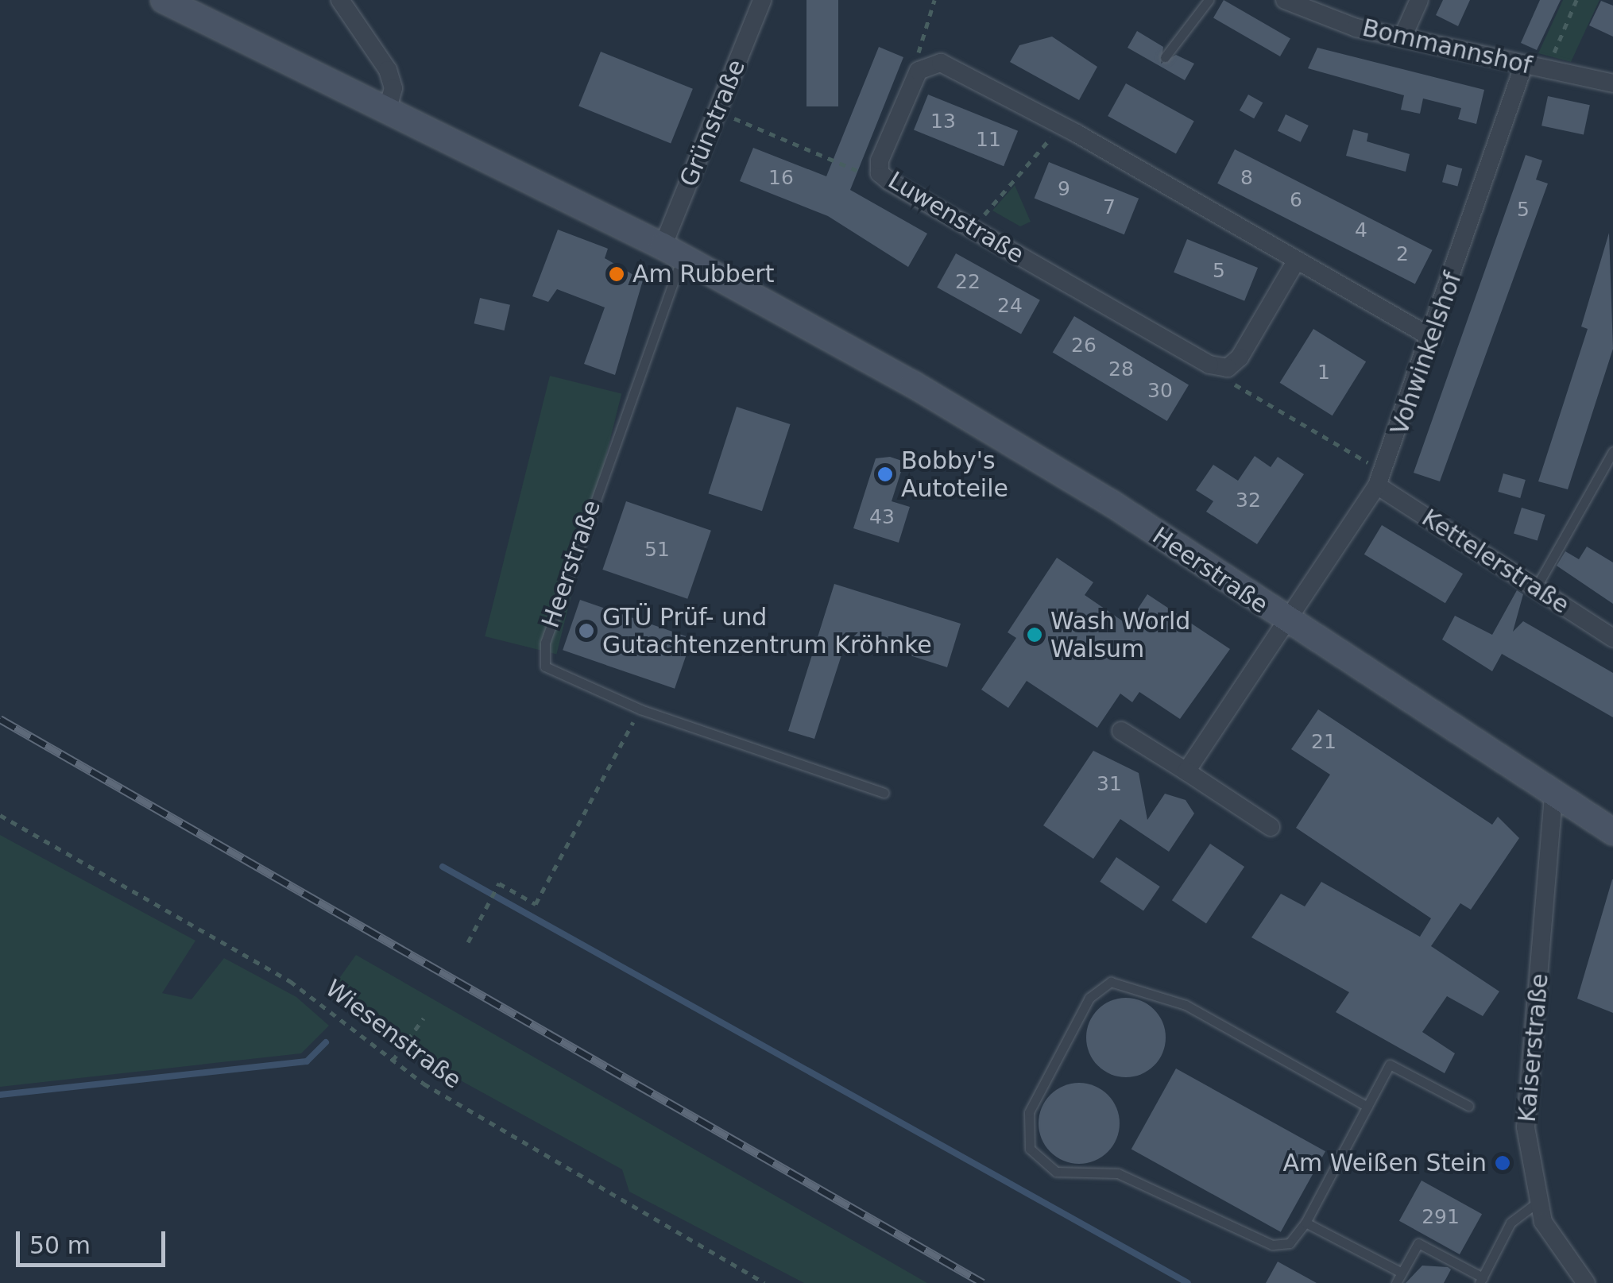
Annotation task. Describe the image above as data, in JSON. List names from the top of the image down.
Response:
{
  "streets": {
    "main road": ["Heerstraße"],
    "street": [
      "Bommannshof",
      "Grünstraße",
      "Luwenstraße",
      "Vohwinkelshof",
      "Kettelerstraße",
      "Kaiserstraße"
    ],
    "path": ["Wiesenstraße"]
  },
  "crossings": [
    ["Bommannshof", "Vohwinkelshof"],
    ["Grünstraße", "Heerstraße"],
    ["Vohwinkelshof", "Kettelerstraße"],
    ["Vohwinkelshof", "Heerstraße"],
    ["Heerstraße", "Kaiserstraße"]
  ],
  "places": [
    "Am Rubbert",
    "Bobby's Autoteile",
    "GTÜ Prüf- und Gutachtenzentrum Kröhnke",
    "Wash World Walsum",
    "Am Weißen Stein"
  ],
  "house_numbers": [
    "13",
    "11",
    "16",
    "8",
    "9",
    "6",
    "7",
    "5",
    "4",
    "2",
    "5",
    "22",
    "24",
    "26",
    "28",
    "1",
    "30",
    "32",
    "43",
    "51",
    "21",
    "31",
    "291"
  ],
  "scale_bar": "50 m"
}
